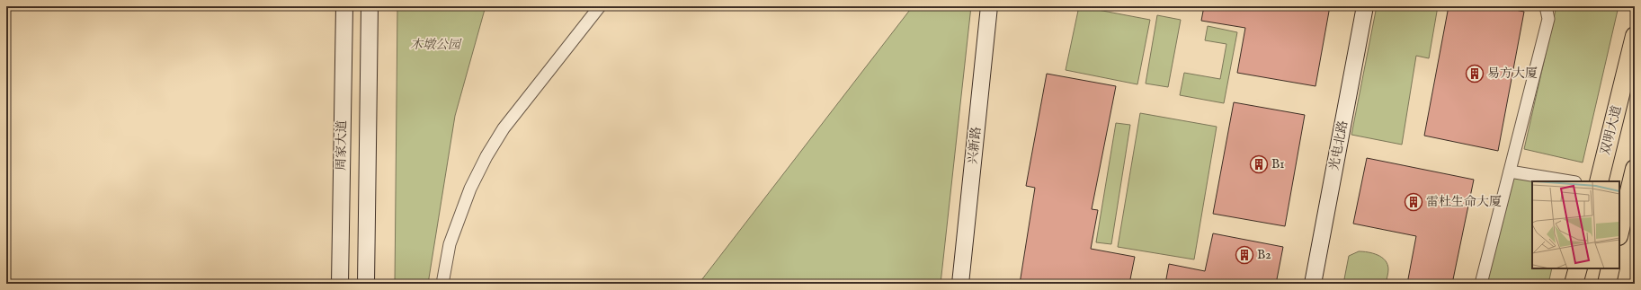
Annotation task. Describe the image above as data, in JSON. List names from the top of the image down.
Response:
{
  "streets": {
    "main road": ["双明大道"],
    "street": ["周家大道", "兴新路", "光电北路"]
  },
  "parks": ["木墩公园"],
  "places": {
    "building": [
      "易方大厦",
      "B1",
      "雷杜生命大厦",
      "B2"
    ]
  }
}
